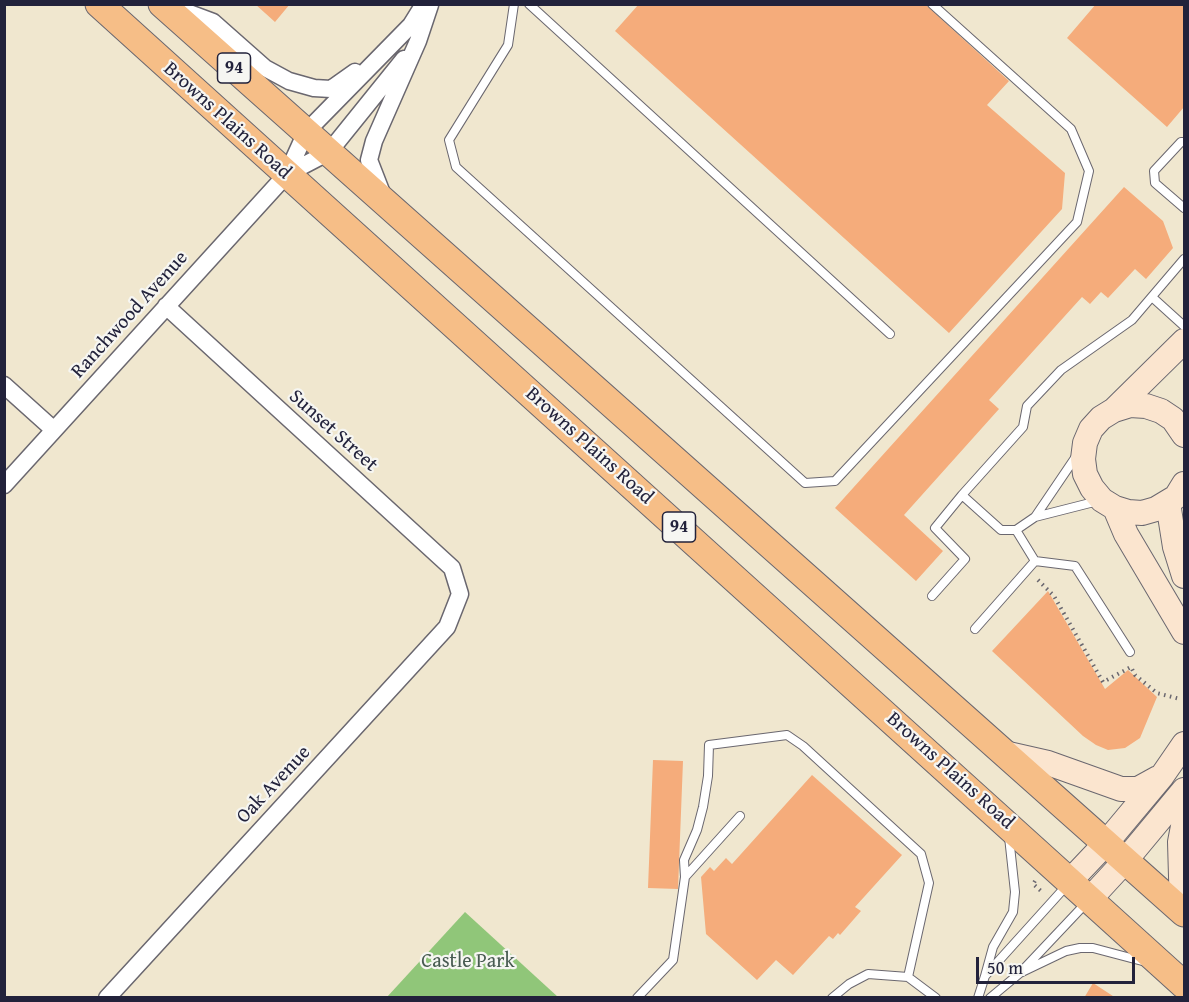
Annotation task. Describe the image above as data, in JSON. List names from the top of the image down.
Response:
{
  "streets": {
    "main road": ["94", "Browns Plains Road"],
    "street": ["Ranchwood Avenue", "Sunset Street", "Oak Avenue"]
  },
  "crossings": [
    ["Browns Plains Road", "Ranchwood Avenue"],
    ["Ranchwood Avenue", "Sunset Street"],
    ["Sunset Street", "Oak Avenue"]
  ],
  "parks": ["Castle Park"],
  "scale_bar": "50 m"
}
